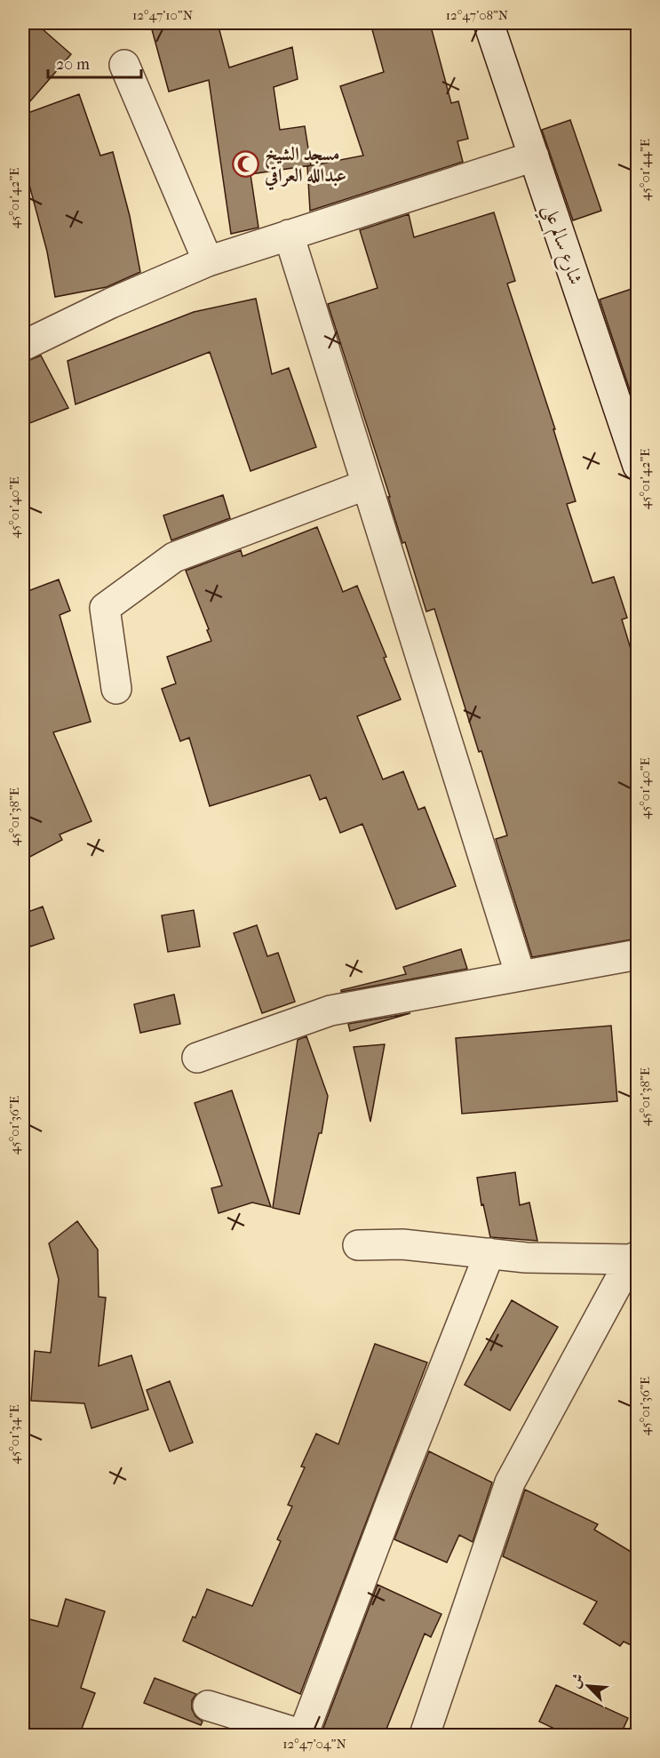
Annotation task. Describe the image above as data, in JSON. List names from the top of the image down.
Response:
{
  "streets": {
    "street": ["شارع سالم علي"]
  },
  "places": {
    "mosque": ["مسجد الشيخ عبدالله العراقي"]
  },
  "scale_bar": "20 m",
  "north": "top left",
  "coordinates": [
    "12°47'10\"N",
    "12°47'08\"N",
    "45°01'44\"E",
    "45°01'42\"E",
    "45°01'40\"E",
    "45°01'38\"E",
    "45°01'36\"E",
    "45°01'34\"E",
    "12°47'04\"N"
  ]
}
